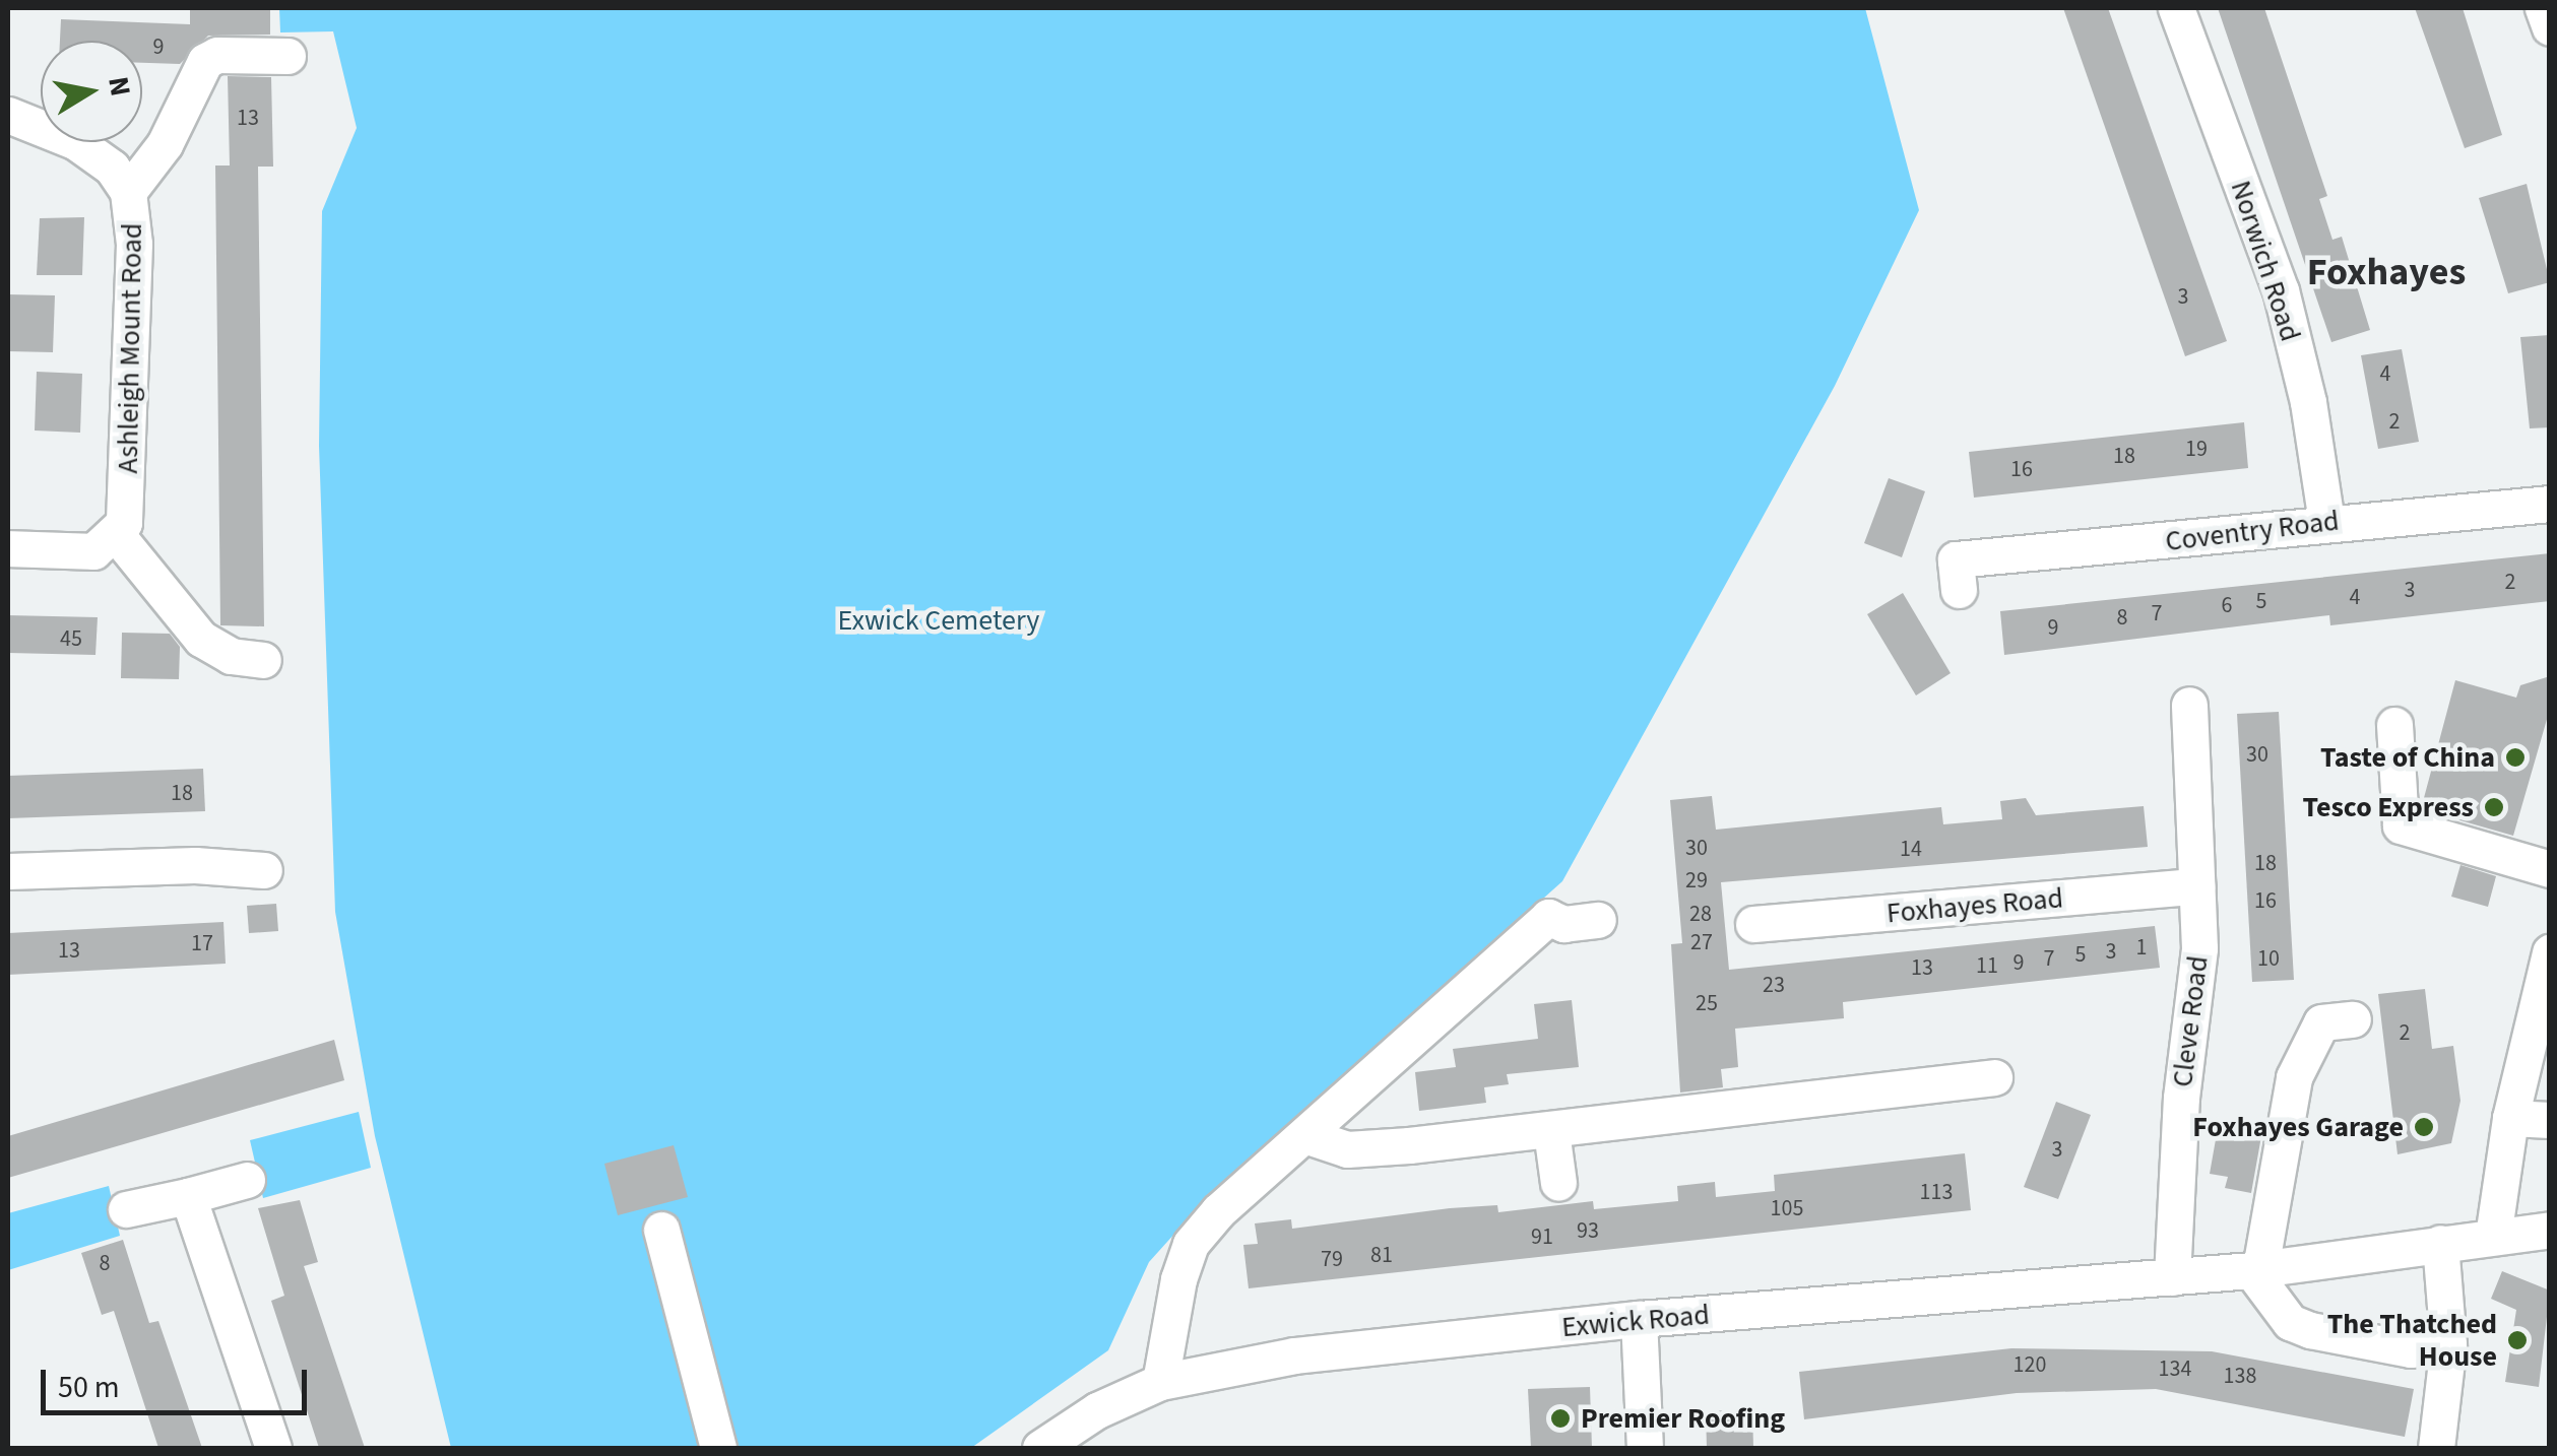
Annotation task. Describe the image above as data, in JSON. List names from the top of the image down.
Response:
{
  "streets": {
    "street": [
      "Norwich Road",
      "Ashleigh Mount Road",
      "Coventry Road",
      "Foxhayes Road",
      "Cleve Road",
      "Exwick Road"
    ]
  },
  "crossings": [
    ["Norwich Road", "Coventry Road"],
    ["Foxhayes Road", "Cleve Road"],
    ["Cleve Road", "Exwick Road"]
  ],
  "districts": ["Foxhayes"],
  "parks": ["Exwick Cemetery"],
  "places": [
    "Taste of China",
    "Tesco Express",
    "Foxhayes Garage",
    "The Thatched House",
    "Premier Roofing"
  ],
  "house_numbers": [
    "9",
    "13",
    "3",
    "4",
    "2",
    "19",
    "18",
    "16",
    "2",
    "3",
    "4",
    "5",
    "6",
    "7",
    "8",
    "9",
    "45",
    "30",
    "18",
    "30",
    "14",
    "18",
    "29",
    "16",
    "28",
    "27",
    "17",
    "1",
    "13",
    "3",
    "5",
    "7",
    "10",
    "9",
    "11",
    "13",
    "23",
    "25",
    "2",
    "3",
    "113",
    "105",
    "93",
    "91",
    "81",
    "79",
    "8",
    "120",
    "134",
    "138"
  ],
  "scale_bar": "50 m",
  "north": "right"
}
